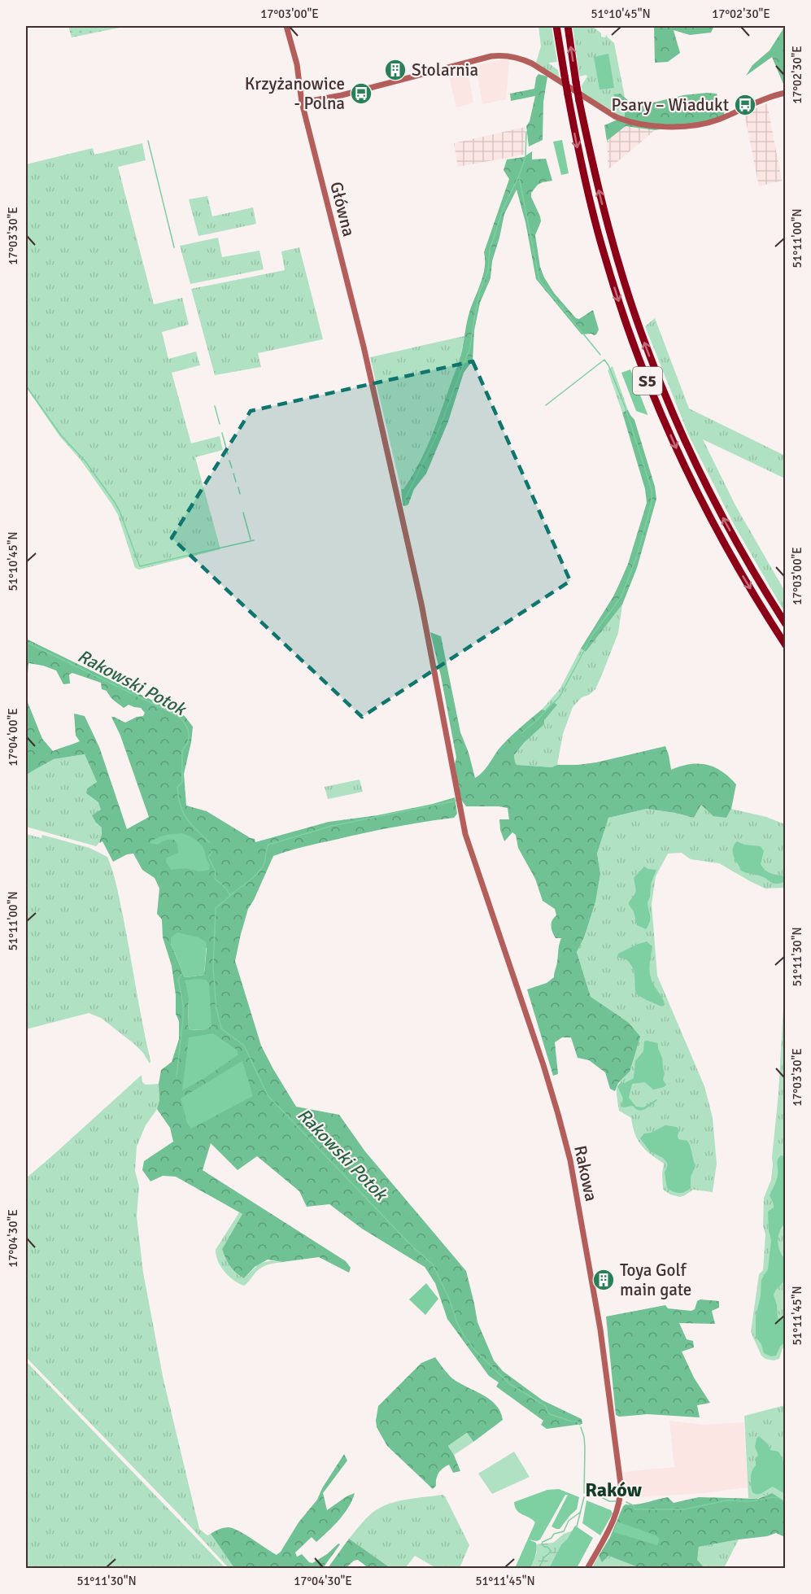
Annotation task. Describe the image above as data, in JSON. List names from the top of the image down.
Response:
{
  "streets": {
    "highway": ["S5"],
    "street": ["Główna", "Rakowa"]
  },
  "crossings": [
    ["Główna", "Rakowa"]
  ],
  "districts": ["Raków"],
  "water": ["Rakowski Potok"],
  "places": {
    "building": ["Stolarnia", "Toya Golf main gate"],
    "bus stop": ["Krzyżanowice - Polna", "Psary – Wiadukt"]
  },
  "coordinates": [
    "17°03'00\"E",
    "51°10'45\"N",
    "17°02'30\"E",
    "17°03'30\"E",
    "51°11'00\"N",
    "17°04'00\"E",
    "51°11'30\"N",
    "17°04'30\"E",
    "51°11'45\"N"
  ]
}
